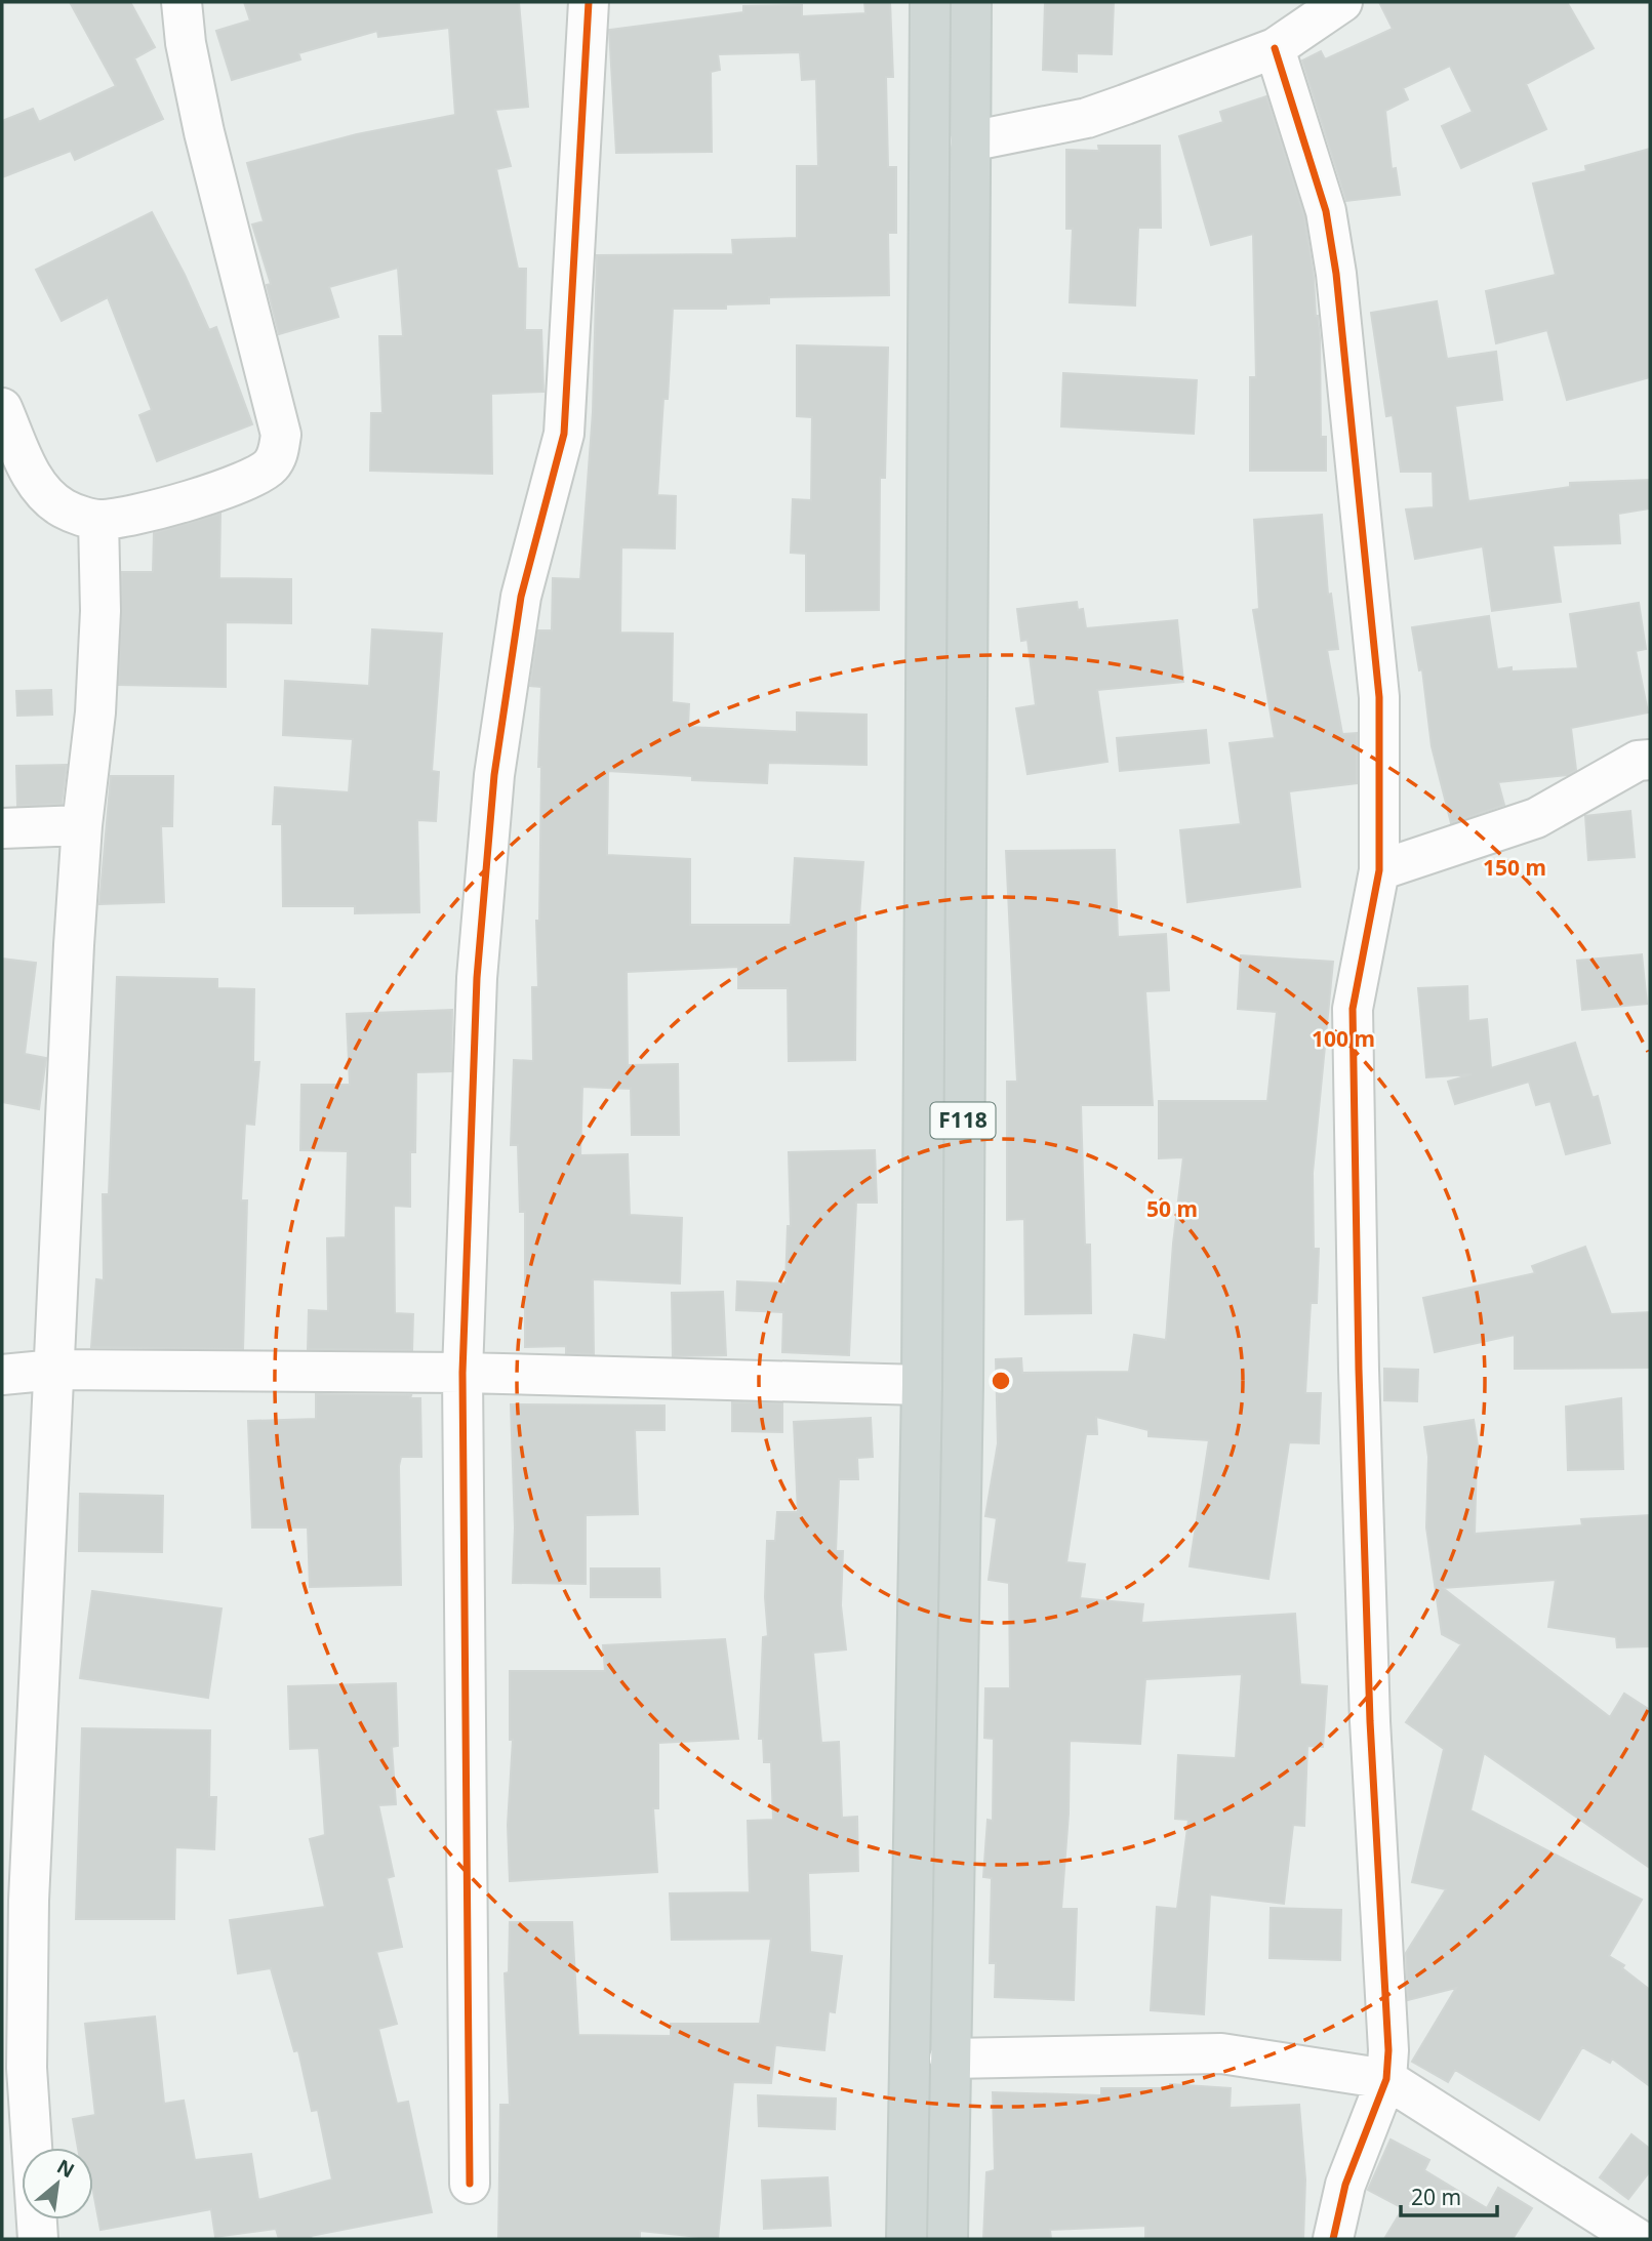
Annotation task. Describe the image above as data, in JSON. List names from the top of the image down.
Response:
{
  "streets": {
    "main road": ["F118"]
  },
  "scale_bar": "20 m",
  "north": "top right",
  "rings": ["150 m", "100 m", "50 m"]
}
